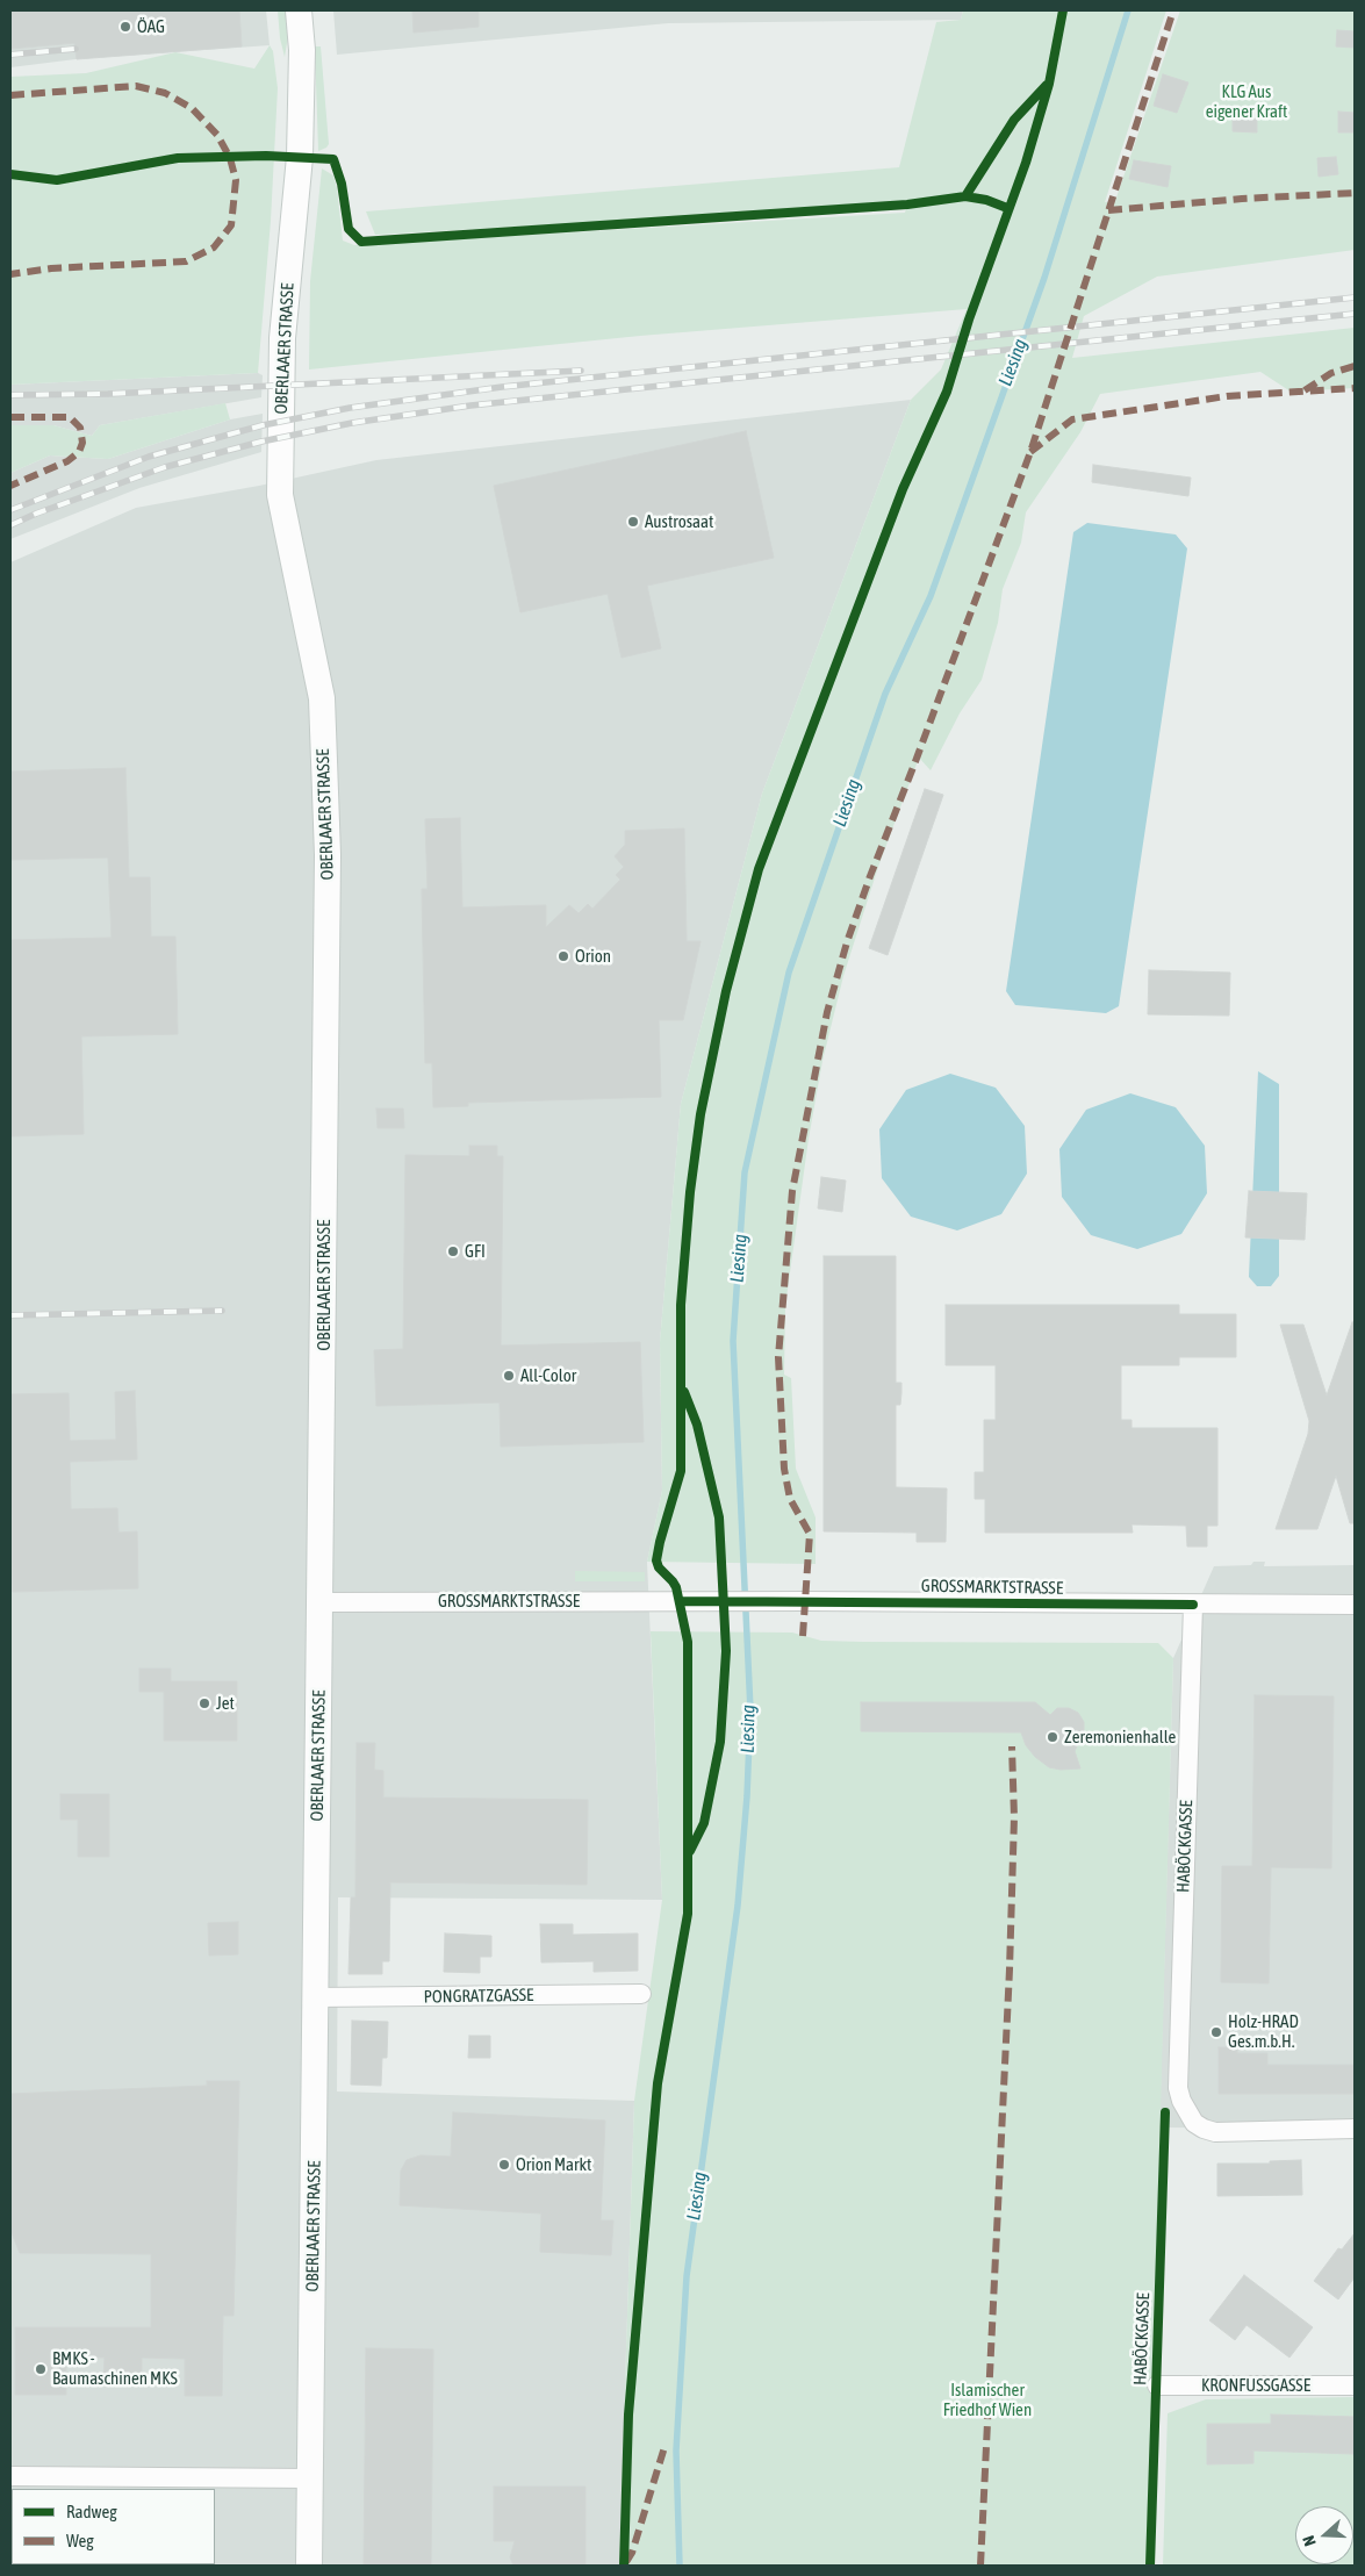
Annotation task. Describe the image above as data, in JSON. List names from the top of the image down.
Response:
{
  "streets": {
    "main road": ["OBERLAAER STRASSE"],
    "street": [
      "GROSSMARKTSTRASSE",
      "HABÖCKGASSE",
      "PONGRATZGASSE",
      "KRONFUSSGASSE"
    ]
  },
  "crossings": [
    ["OBERLAAER STRASSE", "GROSSMARKTSTRASSE"],
    ["OBERLAAER STRASSE", "PONGRATZGASSE"],
    ["GROSSMARKTSTRASSE", "HABÖCKGASSE"]
  ],
  "water": ["Liesing"],
  "parks": ["KLG Aus eigener Kraft", "Islamischer Friedhof Wien"],
  "places": [
    "ÖAG",
    "Austrosaat",
    "Orion",
    "GFI",
    "All-Color",
    "Jet",
    "Zeremonienhalle",
    "Holz-HRAD Ges.m.b.H.",
    "Orion Markt",
    "BMKS - Baumaschinen MKS"
  ],
  "legend": ["Radweg", "Weg"],
  "north": "left"
}
